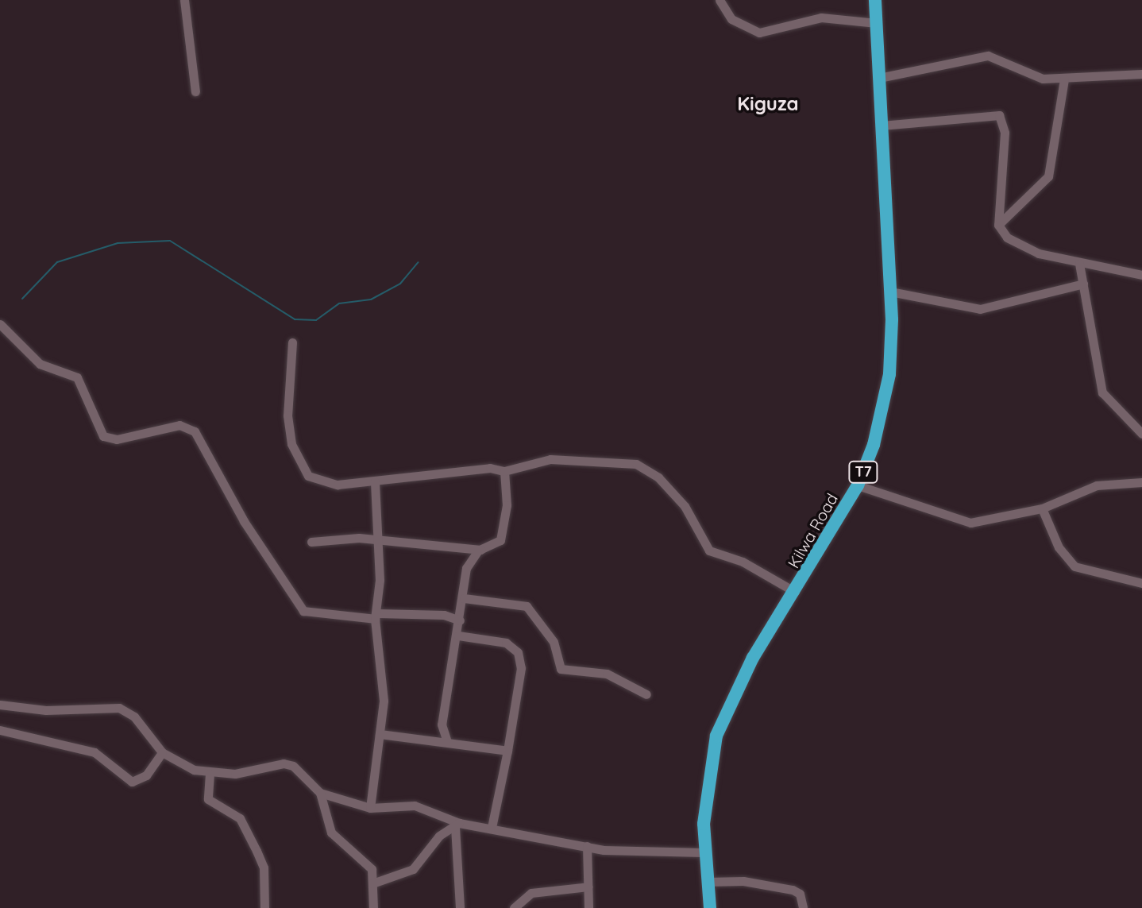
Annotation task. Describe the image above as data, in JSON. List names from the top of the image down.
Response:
{
  "streets": {
    "highway": ["T7", "Kilwa Road"]
  },
  "districts": ["Kiguza"]
}
